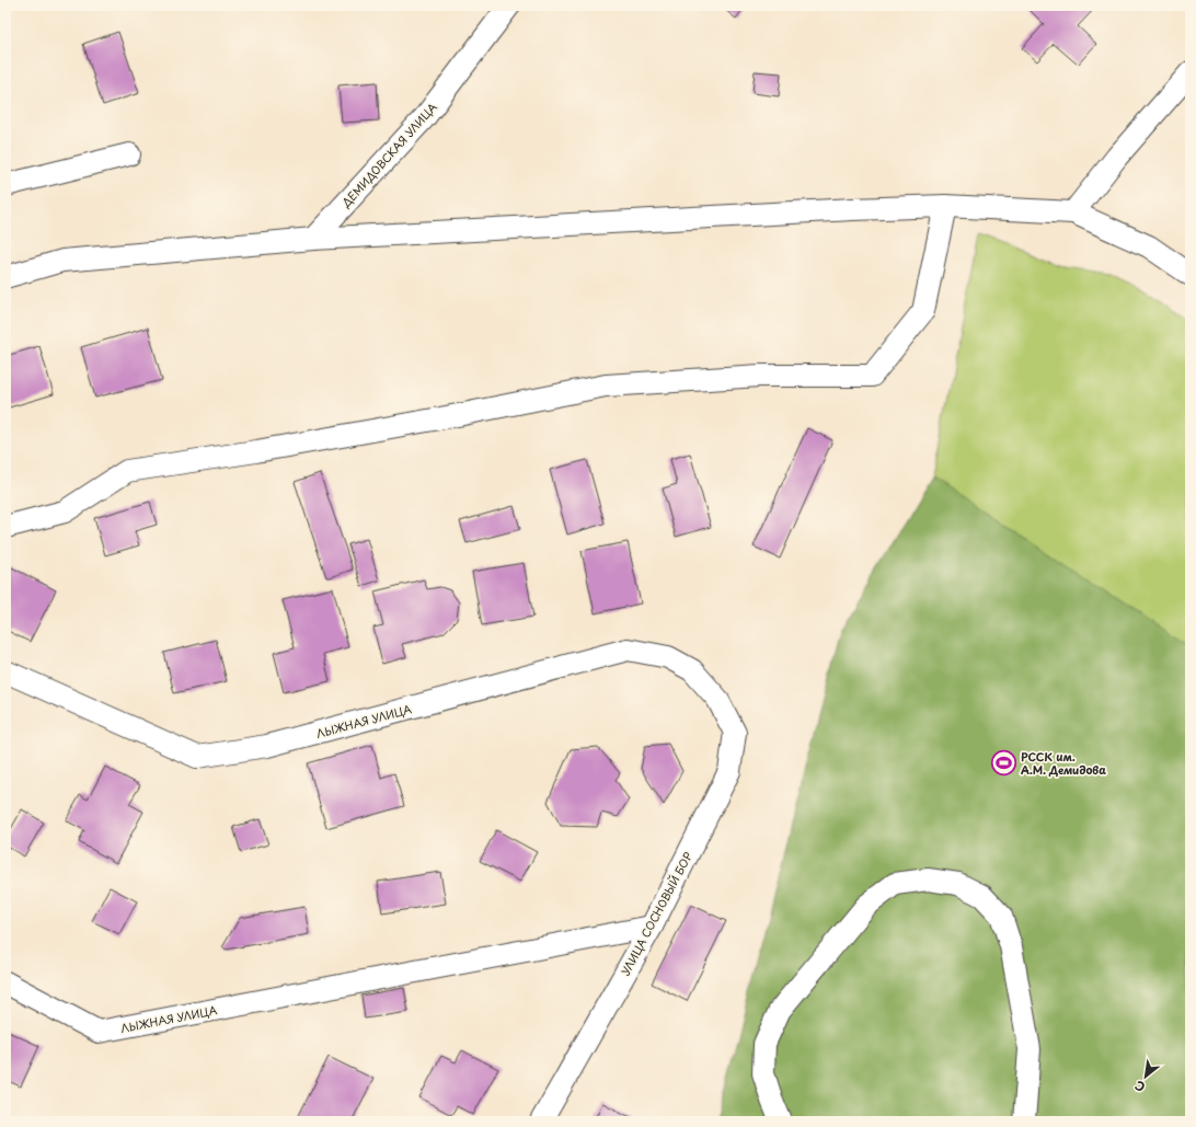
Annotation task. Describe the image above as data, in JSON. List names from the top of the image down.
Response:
{
  "streets": {
    "street": ["ДЕМИДОВСКАЯ УЛИЦА", "ЛЫЖНАЯ УЛИЦА", "УЛИЦА СОСНОВЫЙ БОР"]
  },
  "crossings": [
    ["ЛЫЖНАЯ УЛИЦА", "УЛИЦА СОСНОВЫЙ БОР"]
  ],
  "places": {
    "sports": ["РССК им. А.М. Демидова"]
  },
  "north": "bottom left"
}
